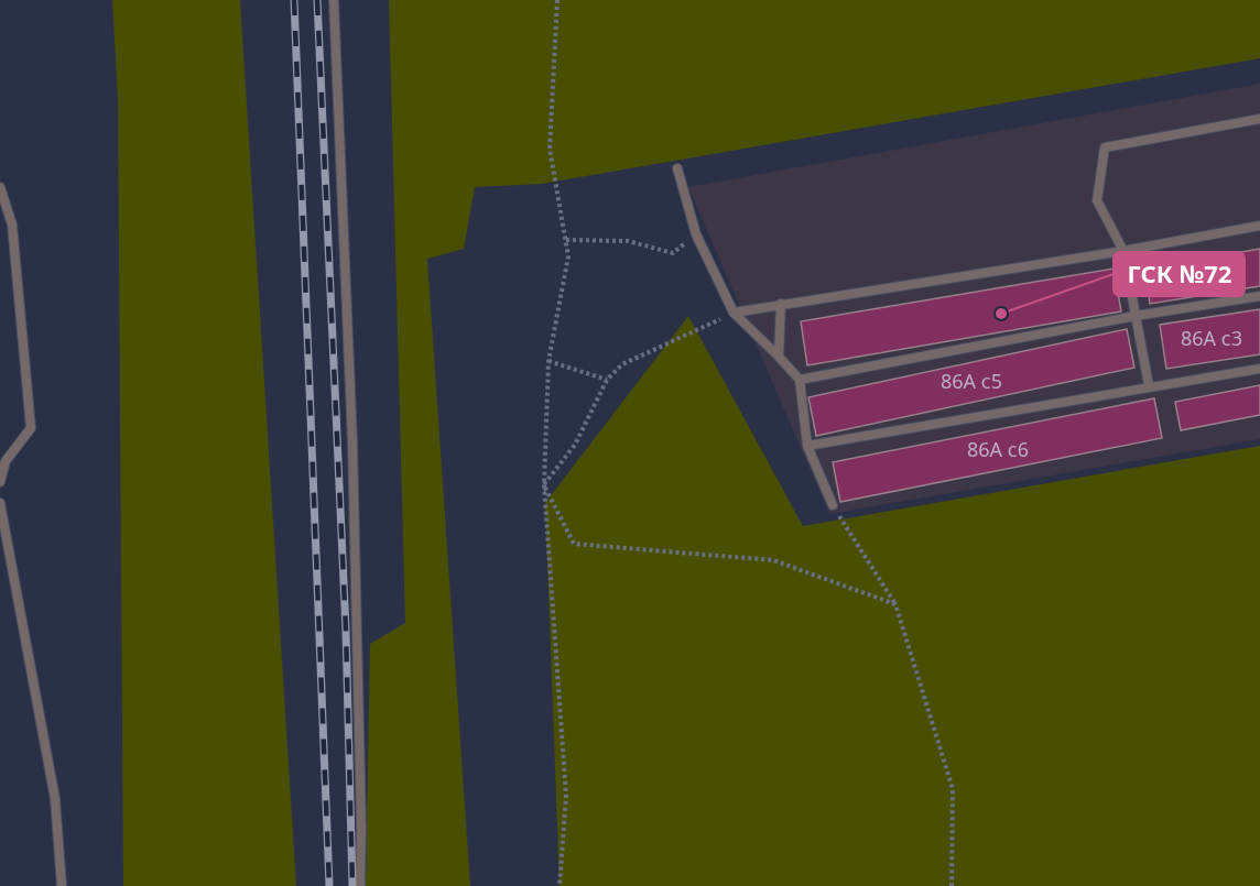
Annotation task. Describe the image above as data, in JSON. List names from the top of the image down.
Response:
{
  "places": ["ГСК №72"],
  "house_numbers": ["86А с3", "86А с5", "86А с6"]
}
